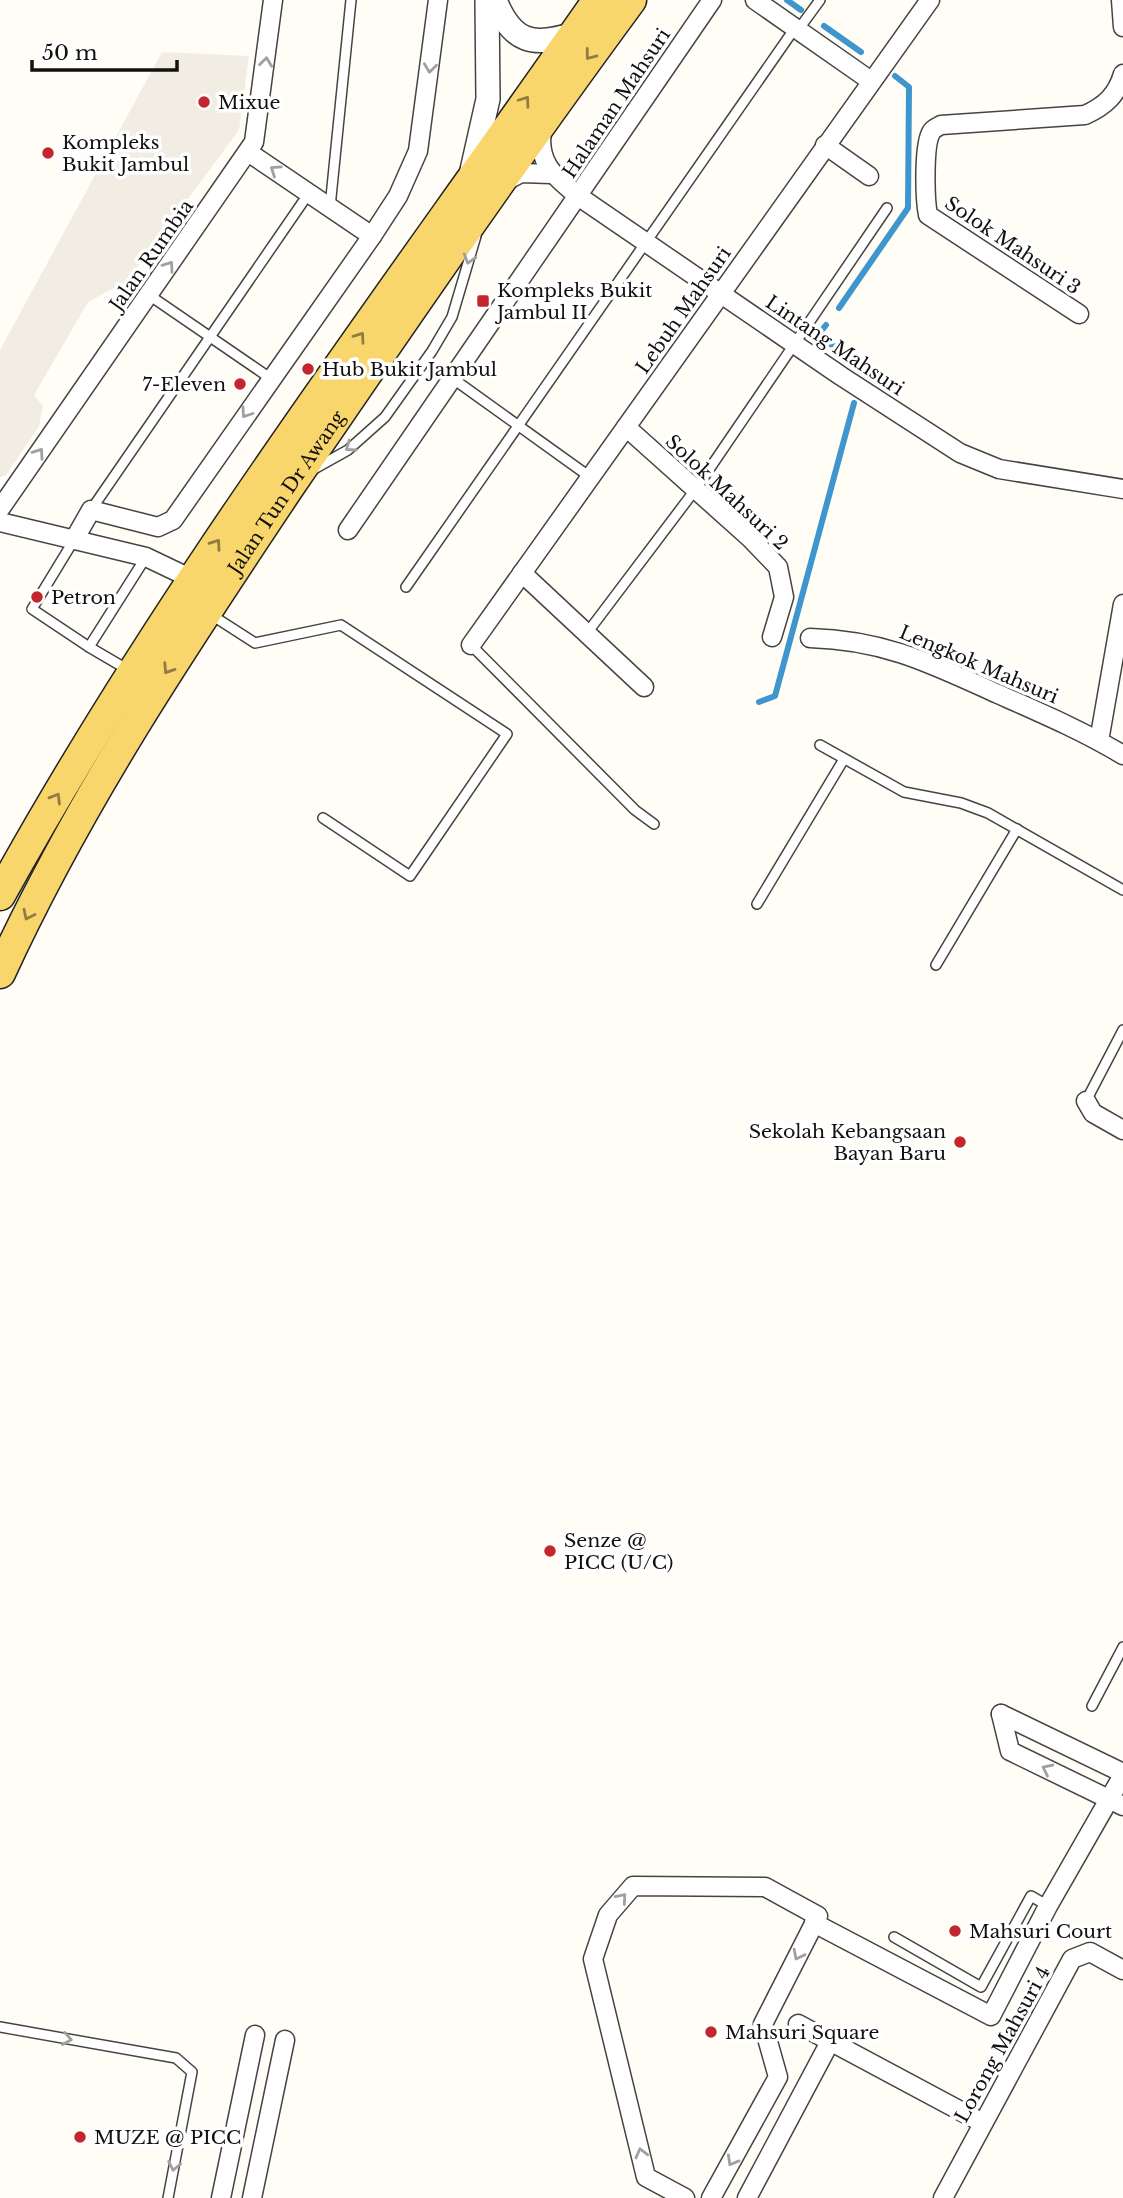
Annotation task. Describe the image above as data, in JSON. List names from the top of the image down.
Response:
{
  "streets": {
    "main road": ["Jalan Tun Dr Awang"],
    "street": [
      "Halaman Mahsuri",
      "Solok Mahsuri 3",
      "Jalan Rumbia",
      "Lebuh Mahsuri",
      "Lintang Mahsuri",
      "Solok Mahsuri 2",
      "Lengkok Mahsuri",
      "Lorong Mahsuri 4"
    ]
  },
  "crossings": [
    ["Halaman Mahsuri", "Lintang Mahsuri"],
    ["Lebuh Mahsuri", "Lintang Mahsuri"],
    ["Lebuh Mahsuri", "Solok Mahsuri 2"]
  ],
  "places": {
    "other": [
      "Mixue",
      "Kompleks Bukit Jambul",
      "Hub Bukit Jambul",
      "7-Eleven",
      "Petron",
      "Sekolah Kebangsaan Bayan Baru",
      "Senze @ PICC (U/C)",
      "Mahsuri Court",
      "Mahsuri Square",
      "MUZE @ PICC"
    ],
    "transit": ["Kompleks Bukit Jambul II"]
  },
  "scale_bar": "50 m"
}
